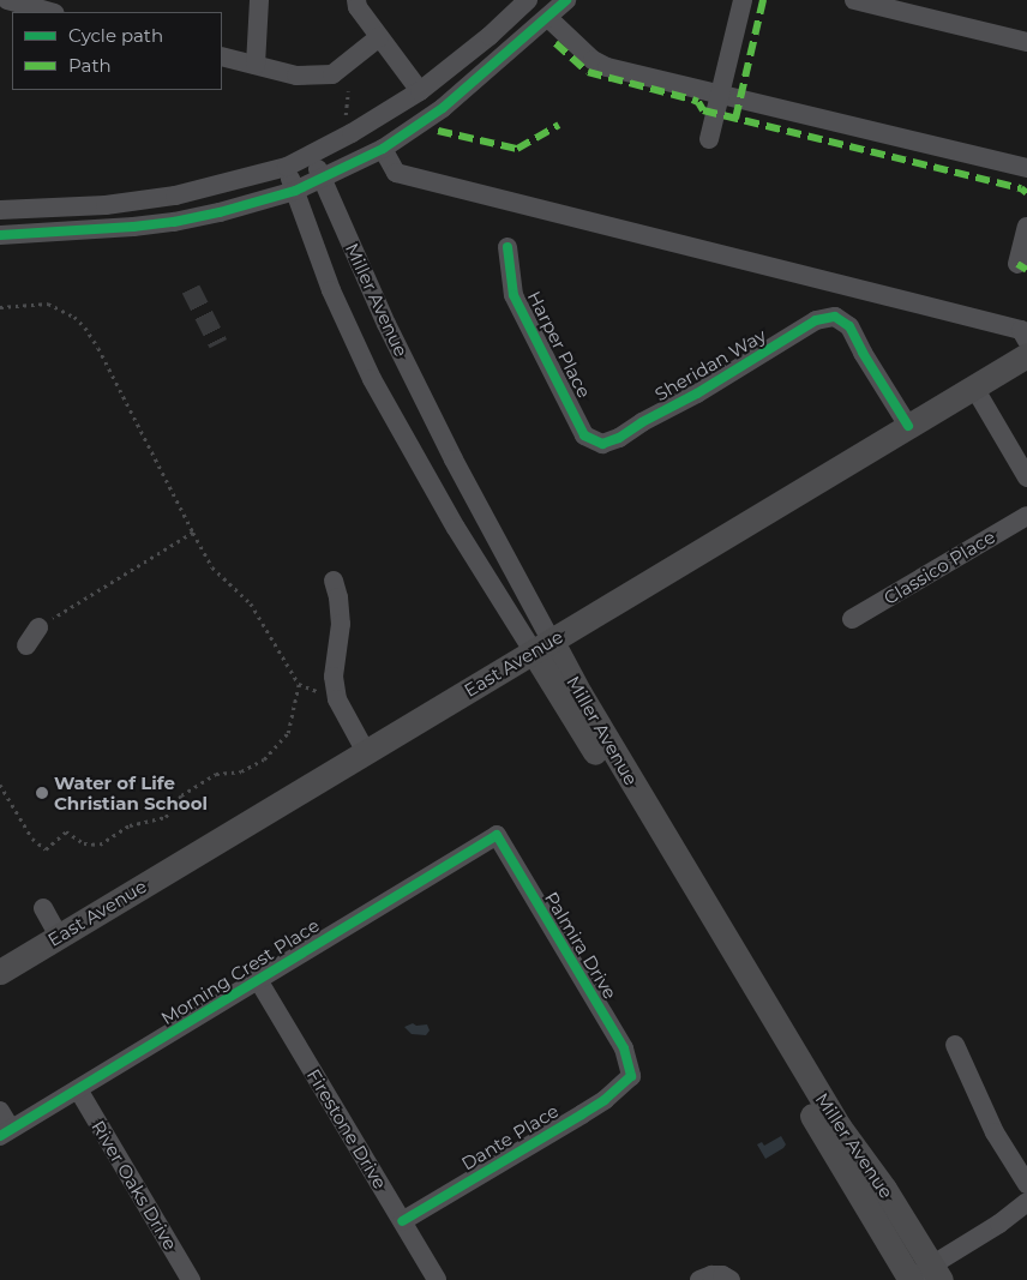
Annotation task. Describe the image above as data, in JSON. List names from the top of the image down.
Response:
{
  "streets": {
    "main road": ["Miller Avenue", "East Avenue"],
    "street": [
      "Harper Place",
      "Sheridan Way",
      "Classico Place",
      "Palmira Drive",
      "Morning Crest Place",
      "Firestone Drive",
      "Dante Place",
      "River Oaks Drive"
    ]
  },
  "crossings": [
    ["Miller Avenue", "East Avenue"],
    ["Harper Place", "Sheridan Way"],
    ["Sheridan Way", "East Avenue"],
    ["Palmira Drive", "Morning Crest Place"],
    ["Palmira Drive", "Dante Place"],
    ["Morning Crest Place", "Firestone Drive"],
    ["Morning Crest Place", "River Oaks Drive"],
    ["Firestone Drive", "Dante Place"]
  ],
  "places": ["Water of Life Christian School"],
  "legend": ["Cycle path", "Path"]
}
